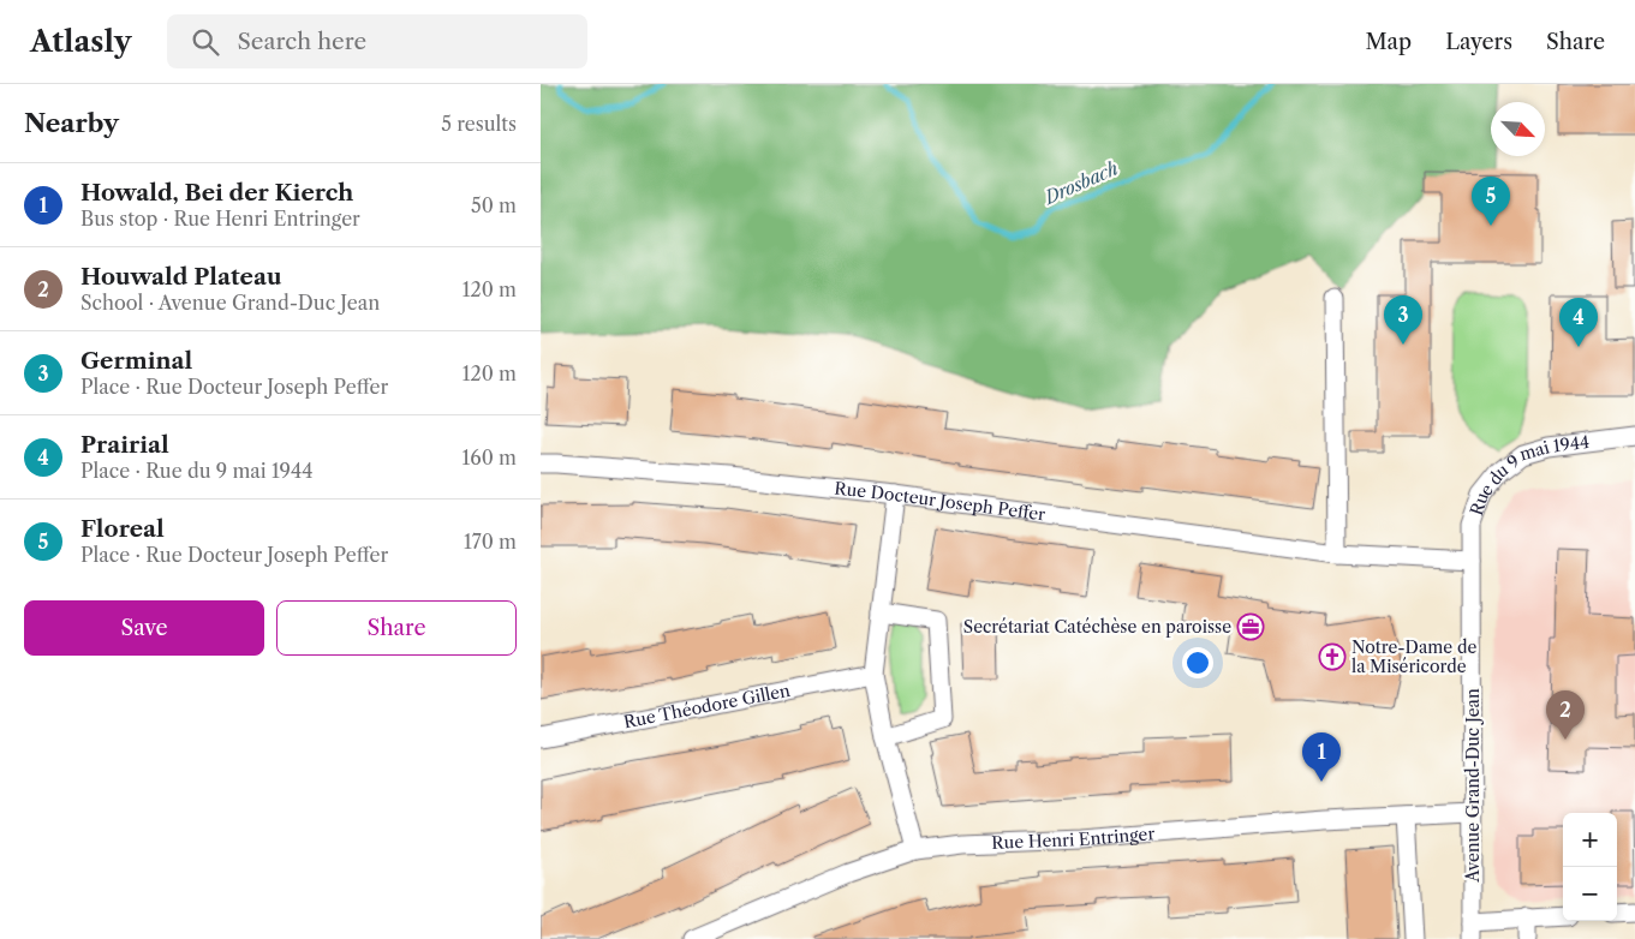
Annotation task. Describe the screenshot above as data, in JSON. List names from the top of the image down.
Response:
{
  "streets": {
    "street": [
      "Rue du 9 mai 1944",
      "Rue Docteur Joseph Peffer",
      "Rue Théodore Gillen",
      "Avenue Grand-Duc Jean",
      "Rue Henri Entringer"
    ]
  },
  "crossings": [
    ["Rue du 9 mai 1944", "Rue Docteur Joseph Peffer"],
    ["Rue du 9 mai 1944", "Avenue Grand-Duc Jean"],
    ["Rue Docteur Joseph Peffer", "Avenue Grand-Duc Jean"],
    ["Avenue Grand-Duc Jean", "Rue Henri Entringer"]
  ],
  "water": ["Drosbach"],
  "places": {
    "office": ["Secrétariat Catéchèse en paroisse"],
    "church": ["Notre-Dame de la Miséricorde"]
  },
  "north": "bottom right",
  "page": {
    "header": "Atlasly",
    "search": "Search here",
    "nav": ["Map", "Layers", "Share"],
    "heading": ["Nearby", "5 results"],
    "list": [
      {
        "mark": "1",
        "name": "Howald, Bei der Kierch",
        "note": "Bus stop · Rue Henri Entringer",
        "value": "50 m"
      },
      {
        "mark": "2",
        "name": "Houwald Plateau",
        "note": "School · Avenue Grand-Duc Jean",
        "value": "120 m"
      },
      {
        "mark": "3",
        "name": "Germinal",
        "note": "Place · Rue Docteur Joseph Peffer",
        "value": "120 m"
      },
      {
        "mark": "4",
        "name": "Prairial",
        "note": "Place · Rue du 9 mai 1944",
        "value": "160 m"
      },
      {
        "mark": "5",
        "name": "Floreal",
        "note": "Place · Rue Docteur Joseph Peffer",
        "value": "170 m"
      }
    ],
    "pins": [
      "5",
      "3",
      "4",
      "2",
      "1"
    ],
    "buttons": ["Save", "Share"],
    "map_buttons": ["+", "−"]
  }
}
